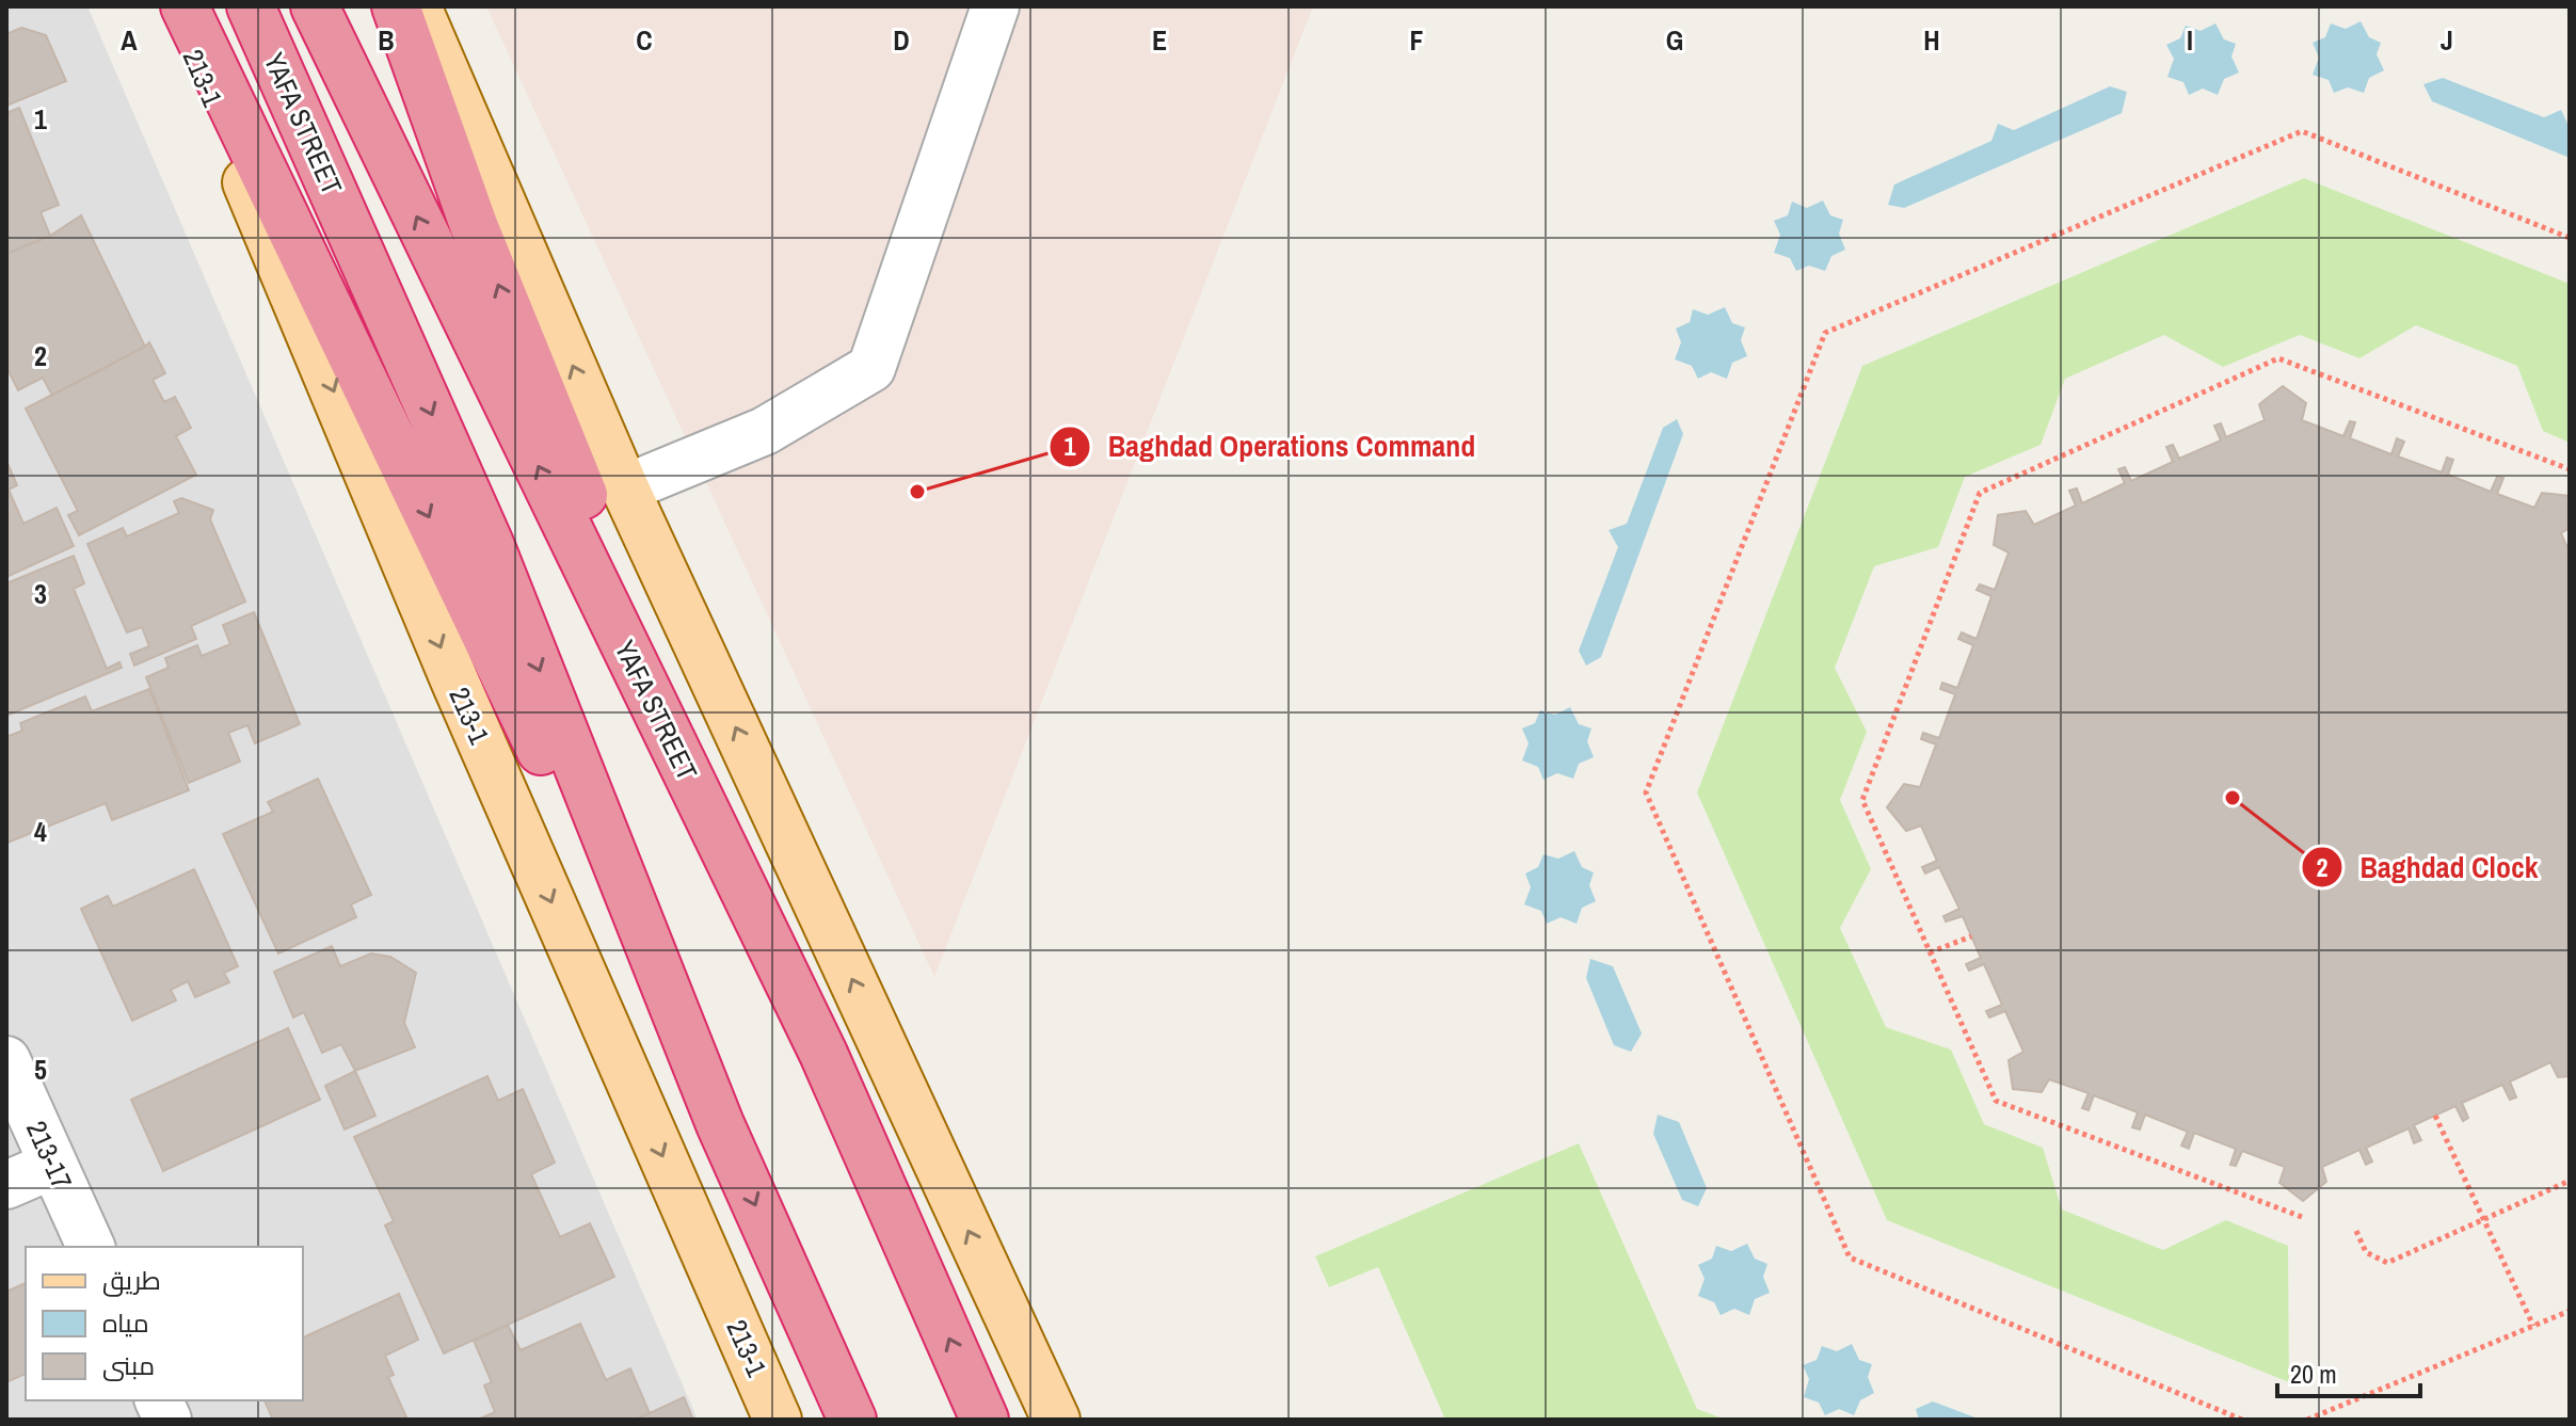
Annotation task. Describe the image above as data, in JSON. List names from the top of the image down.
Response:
{
  "streets": {
    "highway": ["YAFA STREET"],
    "main road": ["213-1"],
    "street": ["213-17"]
  },
  "places": ["Baghdad Operations Command", "Baghdad Clock"],
  "legend": ["طريق", "مياه", "مبنى"],
  "scale_bar": "20 m",
  "grid": {
    "columns": [
      "A",
      "B",
      "C",
      "D",
      "E",
      "F",
      "G",
      "H",
      "I",
      "J"
    ],
    "rows": [
      "1",
      "2",
      "3",
      "4",
      "5"
    ]
  }
}
